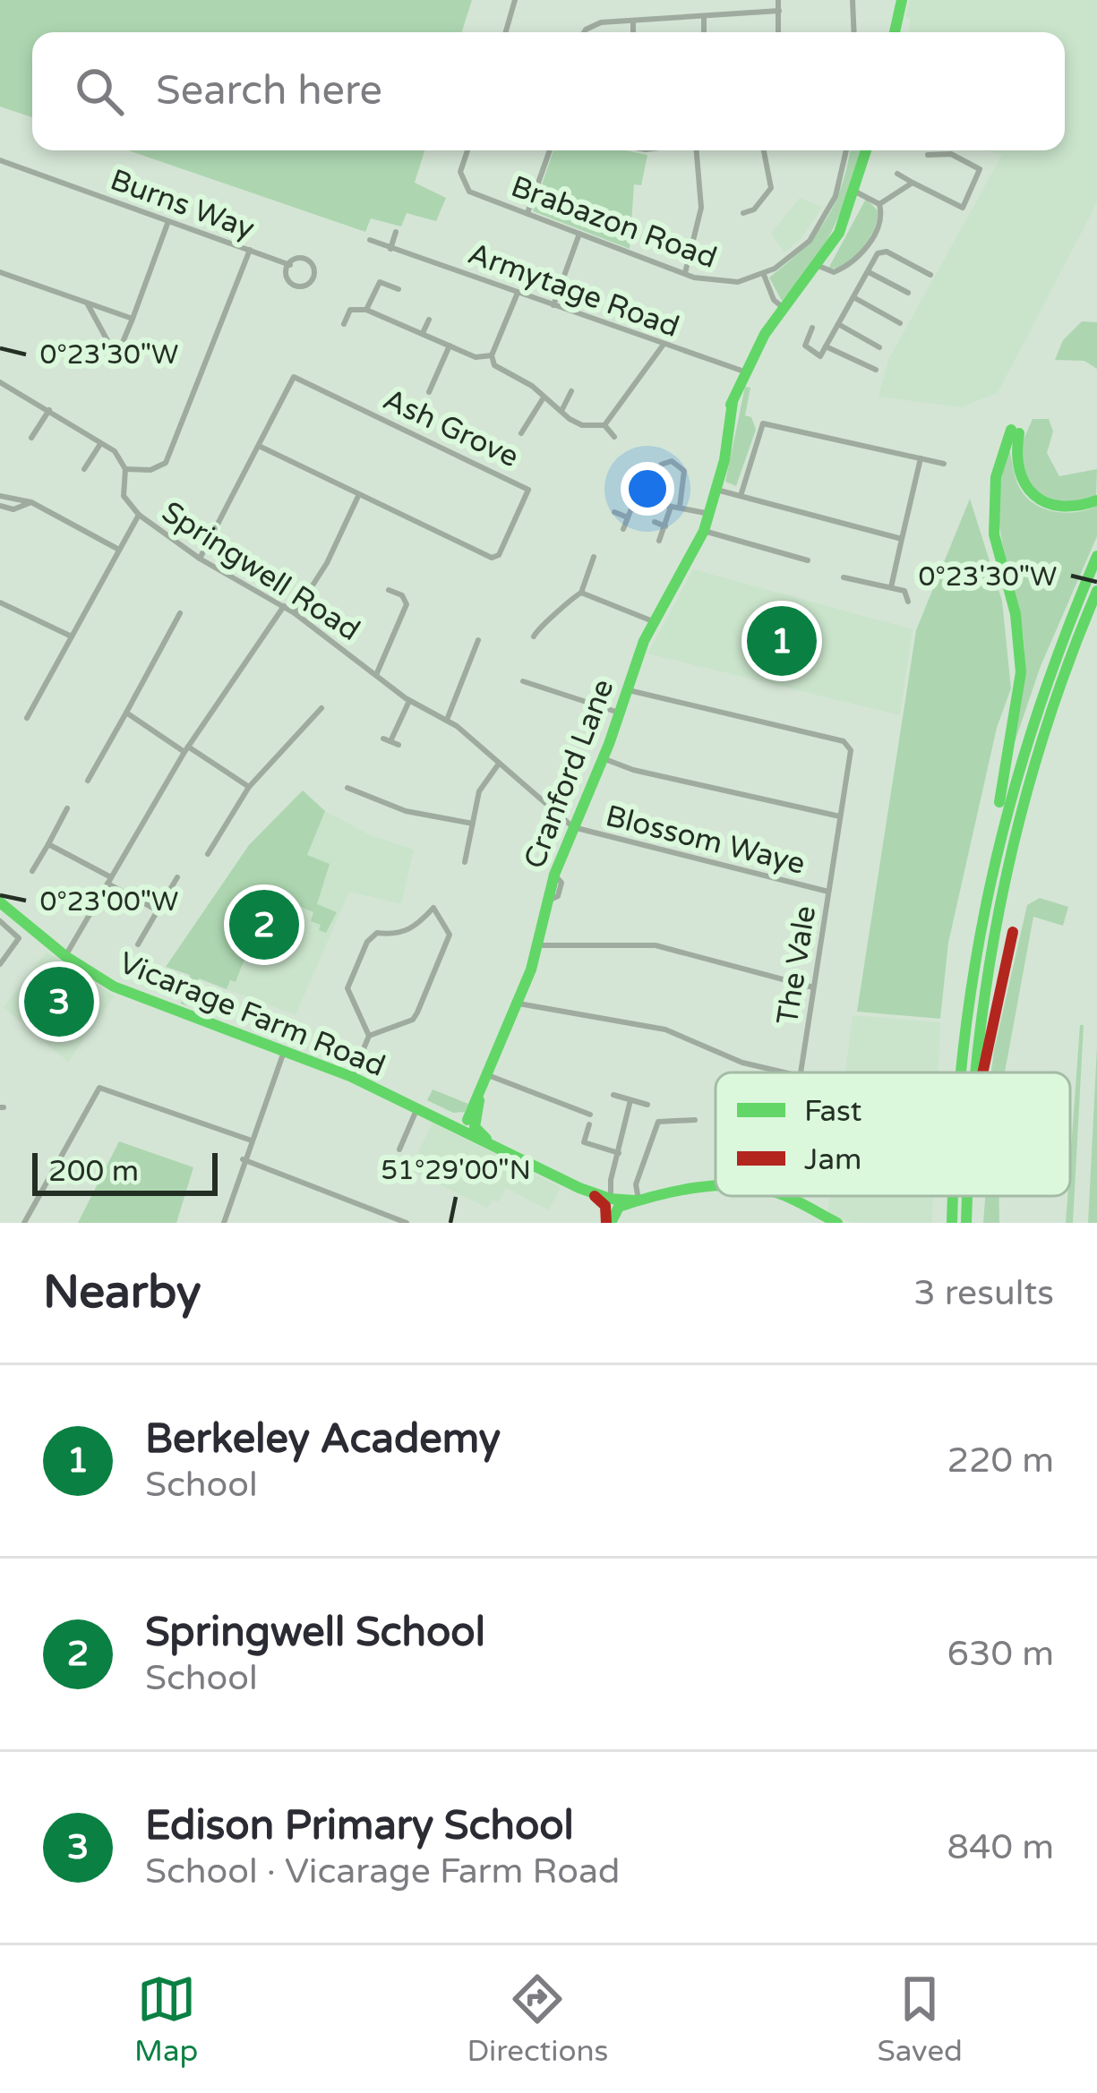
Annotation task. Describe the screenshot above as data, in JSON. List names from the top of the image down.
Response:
{
  "streets": {
    "main road": ["Cranford Lane", "Vicarage Farm Road"],
    "street": [
      "Burns Way",
      "Brabazon Road",
      "Armytage Road",
      "Ash Grove",
      "Springwell Road",
      "Blossom Waye",
      "The Vale"
    ]
  },
  "crossings": [
    ["Armytage Road", "Cranford Lane"],
    ["Ash Grove", "Springwell Road"],
    ["Springwell Road", "Cranford Lane"],
    ["Springwell Road", "Blossom Waye"],
    ["Cranford Lane", "Blossom Waye"],
    ["Cranford Lane", "The Vale"],
    ["Cranford Lane", "Vicarage Farm Road"],
    ["Blossom Waye", "The Vale"]
  ],
  "legend": ["Fast", "Jam"],
  "scale_bar": "200 m",
  "page": {
    "search": "Search here",
    "pins": ["1", "2", "3"],
    "scale": "200 m",
    "heading": ["Nearby", "3 results"],
    "list": [
      {
        "mark": "1",
        "name": "Berkeley Academy",
        "note": "School",
        "value": "220 m"
      },
      {
        "mark": "2",
        "name": "Springwell School",
        "note": "School",
        "value": "630 m"
      },
      {
        "mark": "3",
        "name": "Edison Primary School",
        "note": "School · Vicarage Farm Road",
        "value": "840 m"
      }
    ],
    "nav": ["Map", "Directions", "Saved"]
  },
  "coordinates": ["0°23'30\"W", "0°23'00\"W", "51°29'00\"N"]
}
